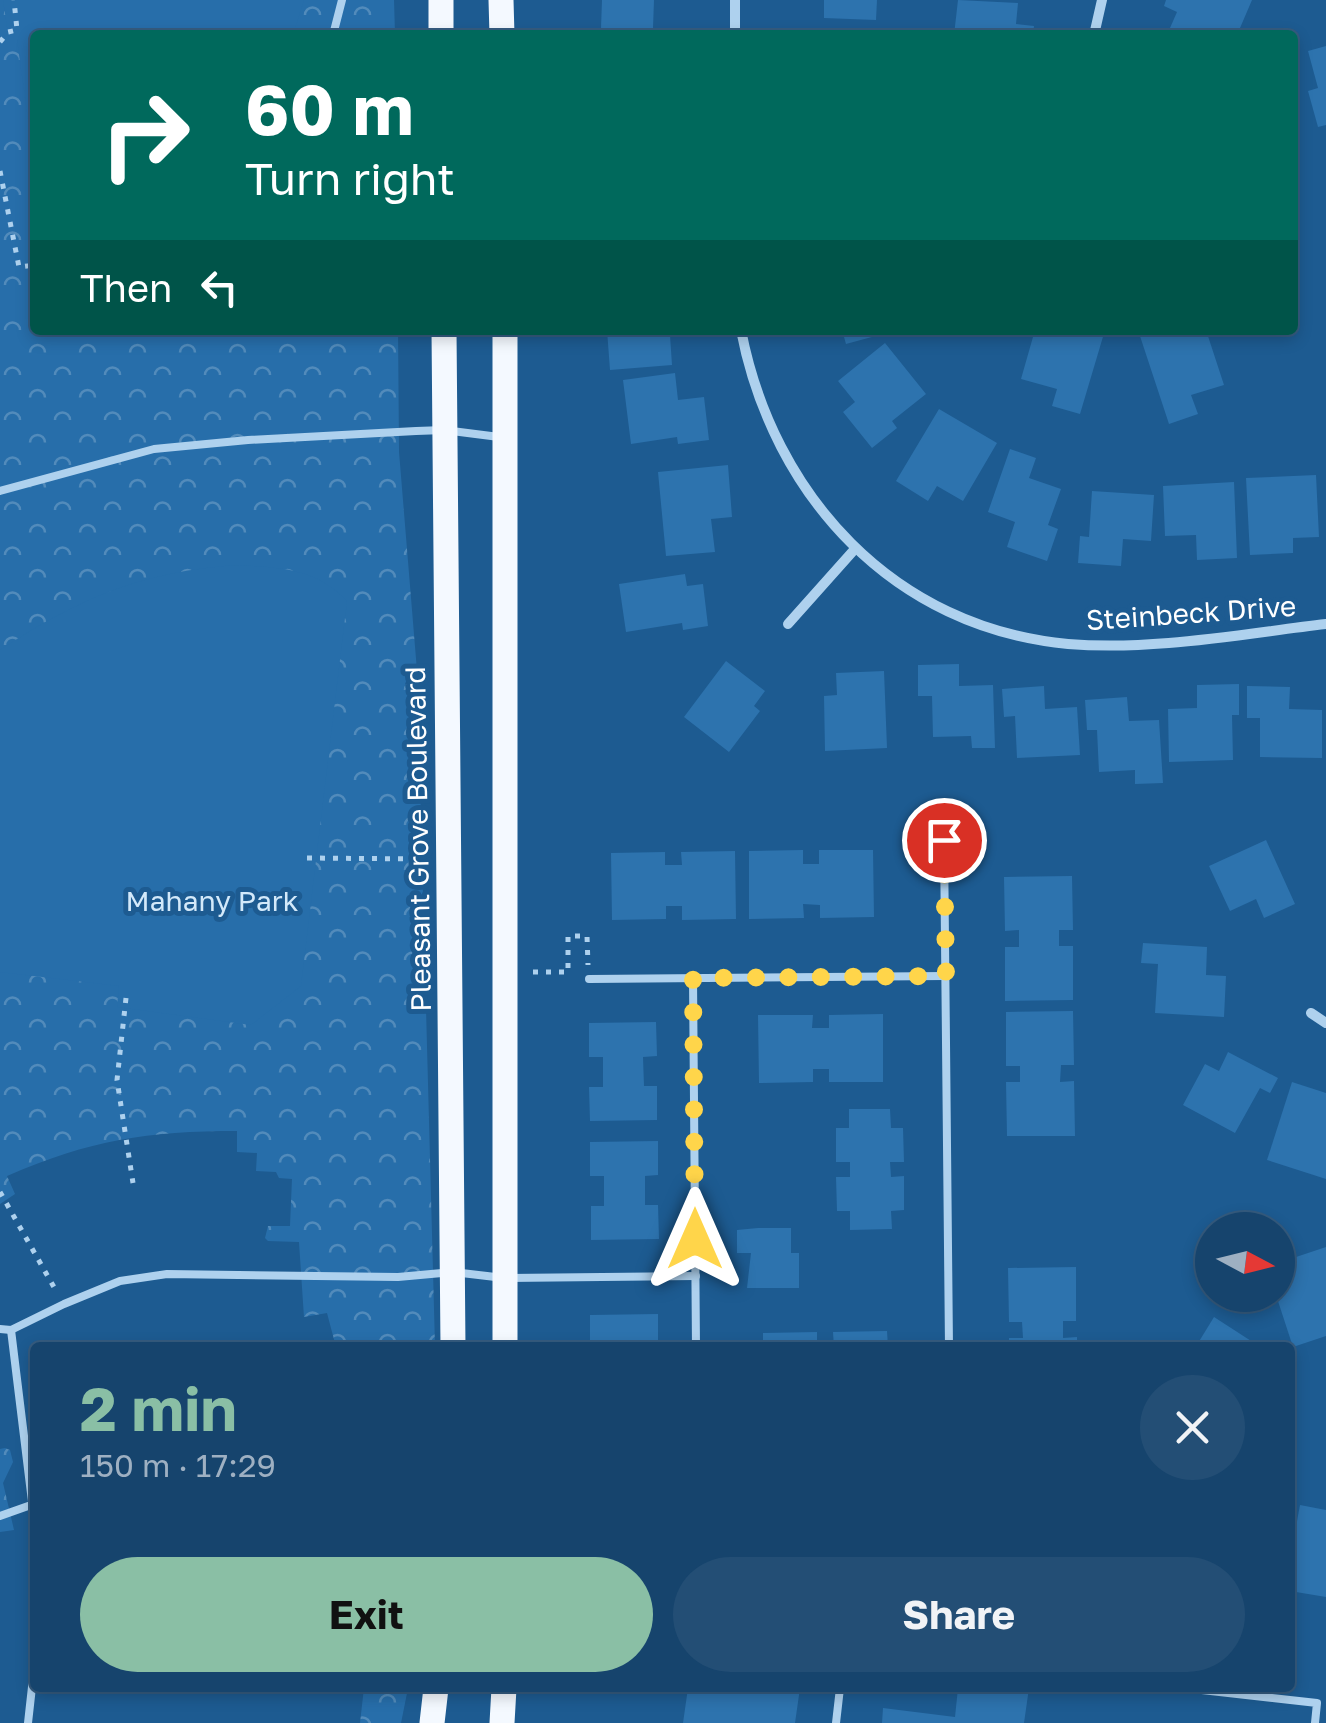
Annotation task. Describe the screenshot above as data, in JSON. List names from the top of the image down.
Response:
{
  "streets": {
    "main road": ["Pleasant Grove Boulevard"],
    "street": ["Steinbeck Drive"]
  },
  "parks": ["Mahany Park"],
  "north": "right",
  "page": {
    "turn": ["60 m", "Turn right"],
    "then": "Then",
    "heading": ["2 min", "150 m · 17:29"],
    "buttons": ["Exit", "Share"]
  }
}
